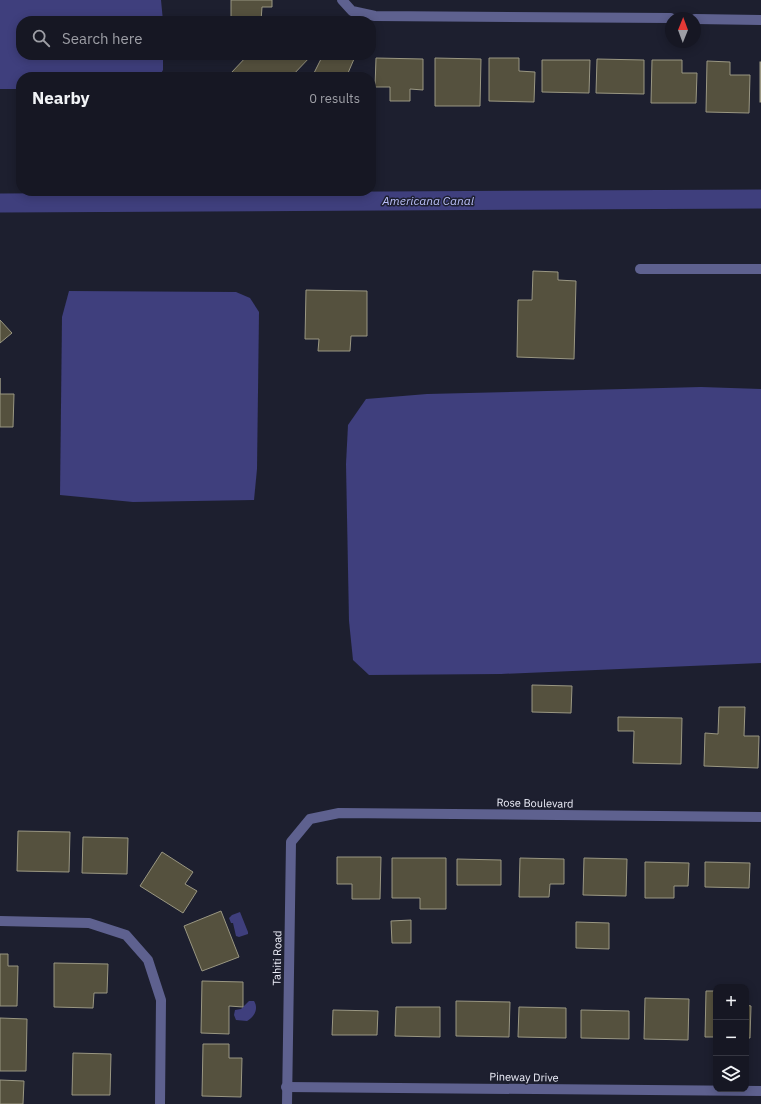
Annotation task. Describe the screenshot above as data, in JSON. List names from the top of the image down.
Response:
{
  "streets": {
    "street": ["Rose Boulevard", "Tahiti Road", "Pineway Drive"]
  },
  "crossings": [
    ["Rose Boulevard", "Tahiti Road"],
    ["Tahiti Road", "Pineway Drive"]
  ],
  "water": ["Americana Canal"],
  "north": "top",
  "page": {
    "search": "Search here",
    "heading": ["Nearby", "0 results"],
    "map_buttons": ["+", "−"]
  }
}
